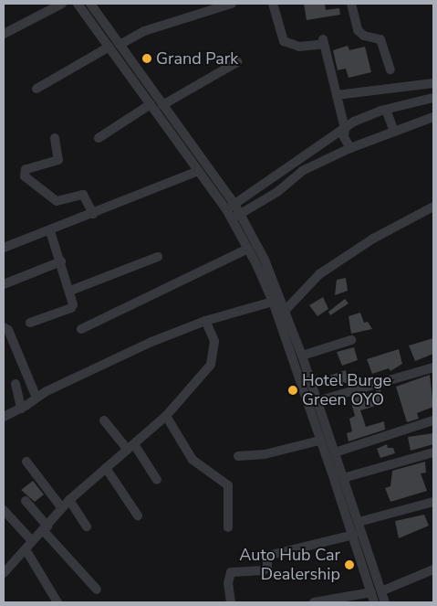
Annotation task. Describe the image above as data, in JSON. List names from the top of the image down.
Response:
{
  "places": ["Grand Park", "Hotel Burge Green OYO", "Auto Hub Car Dealership"]
}
